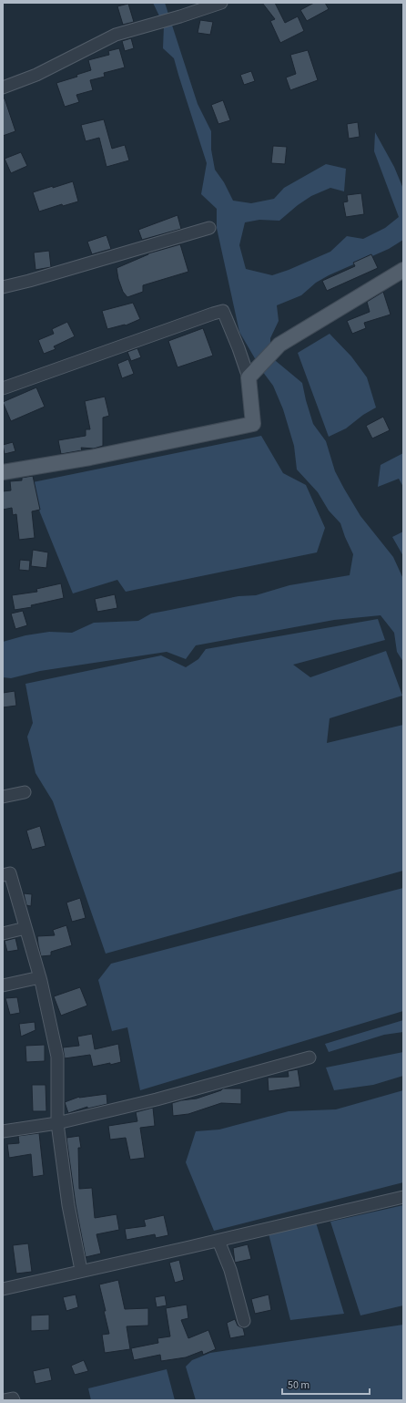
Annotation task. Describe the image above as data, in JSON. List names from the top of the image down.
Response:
{
  "scale_bar": "50 m"
}
